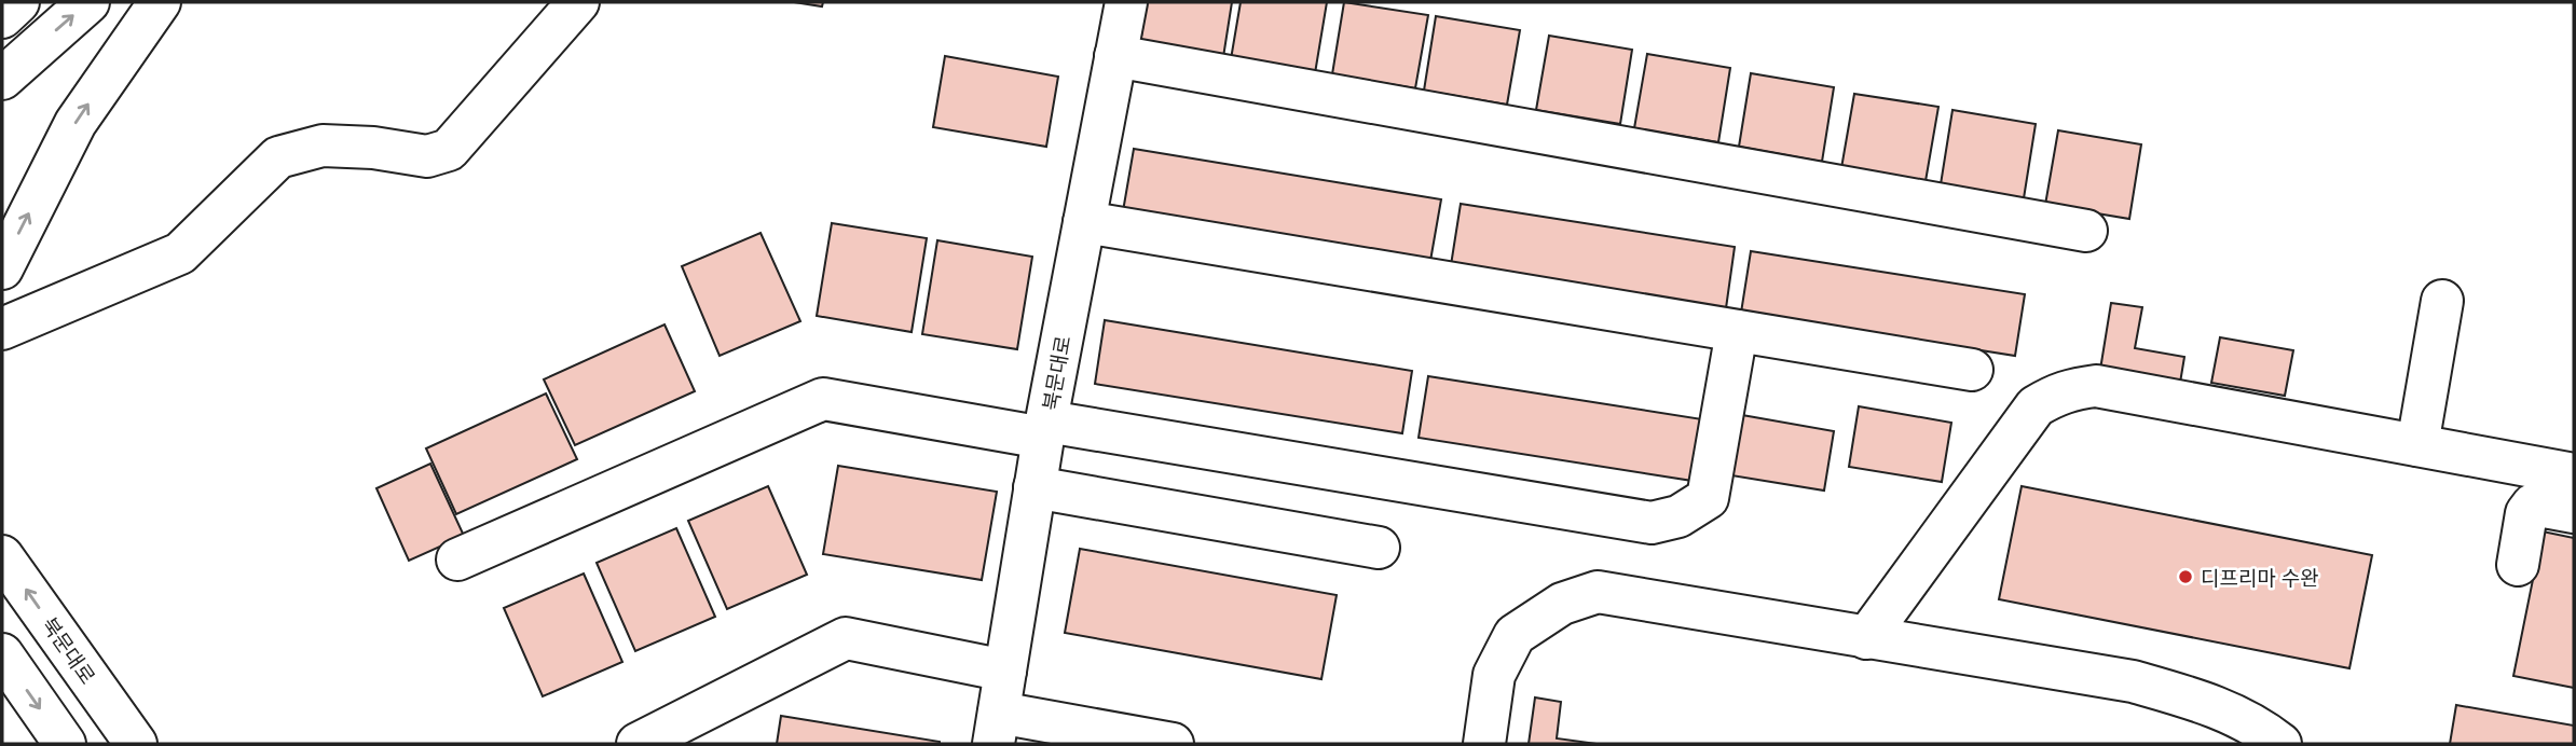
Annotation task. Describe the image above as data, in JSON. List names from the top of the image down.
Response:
{
  "streets": {
    "main road": ["북문대로"]
  },
  "places": ["디프리마 수완"]
}
